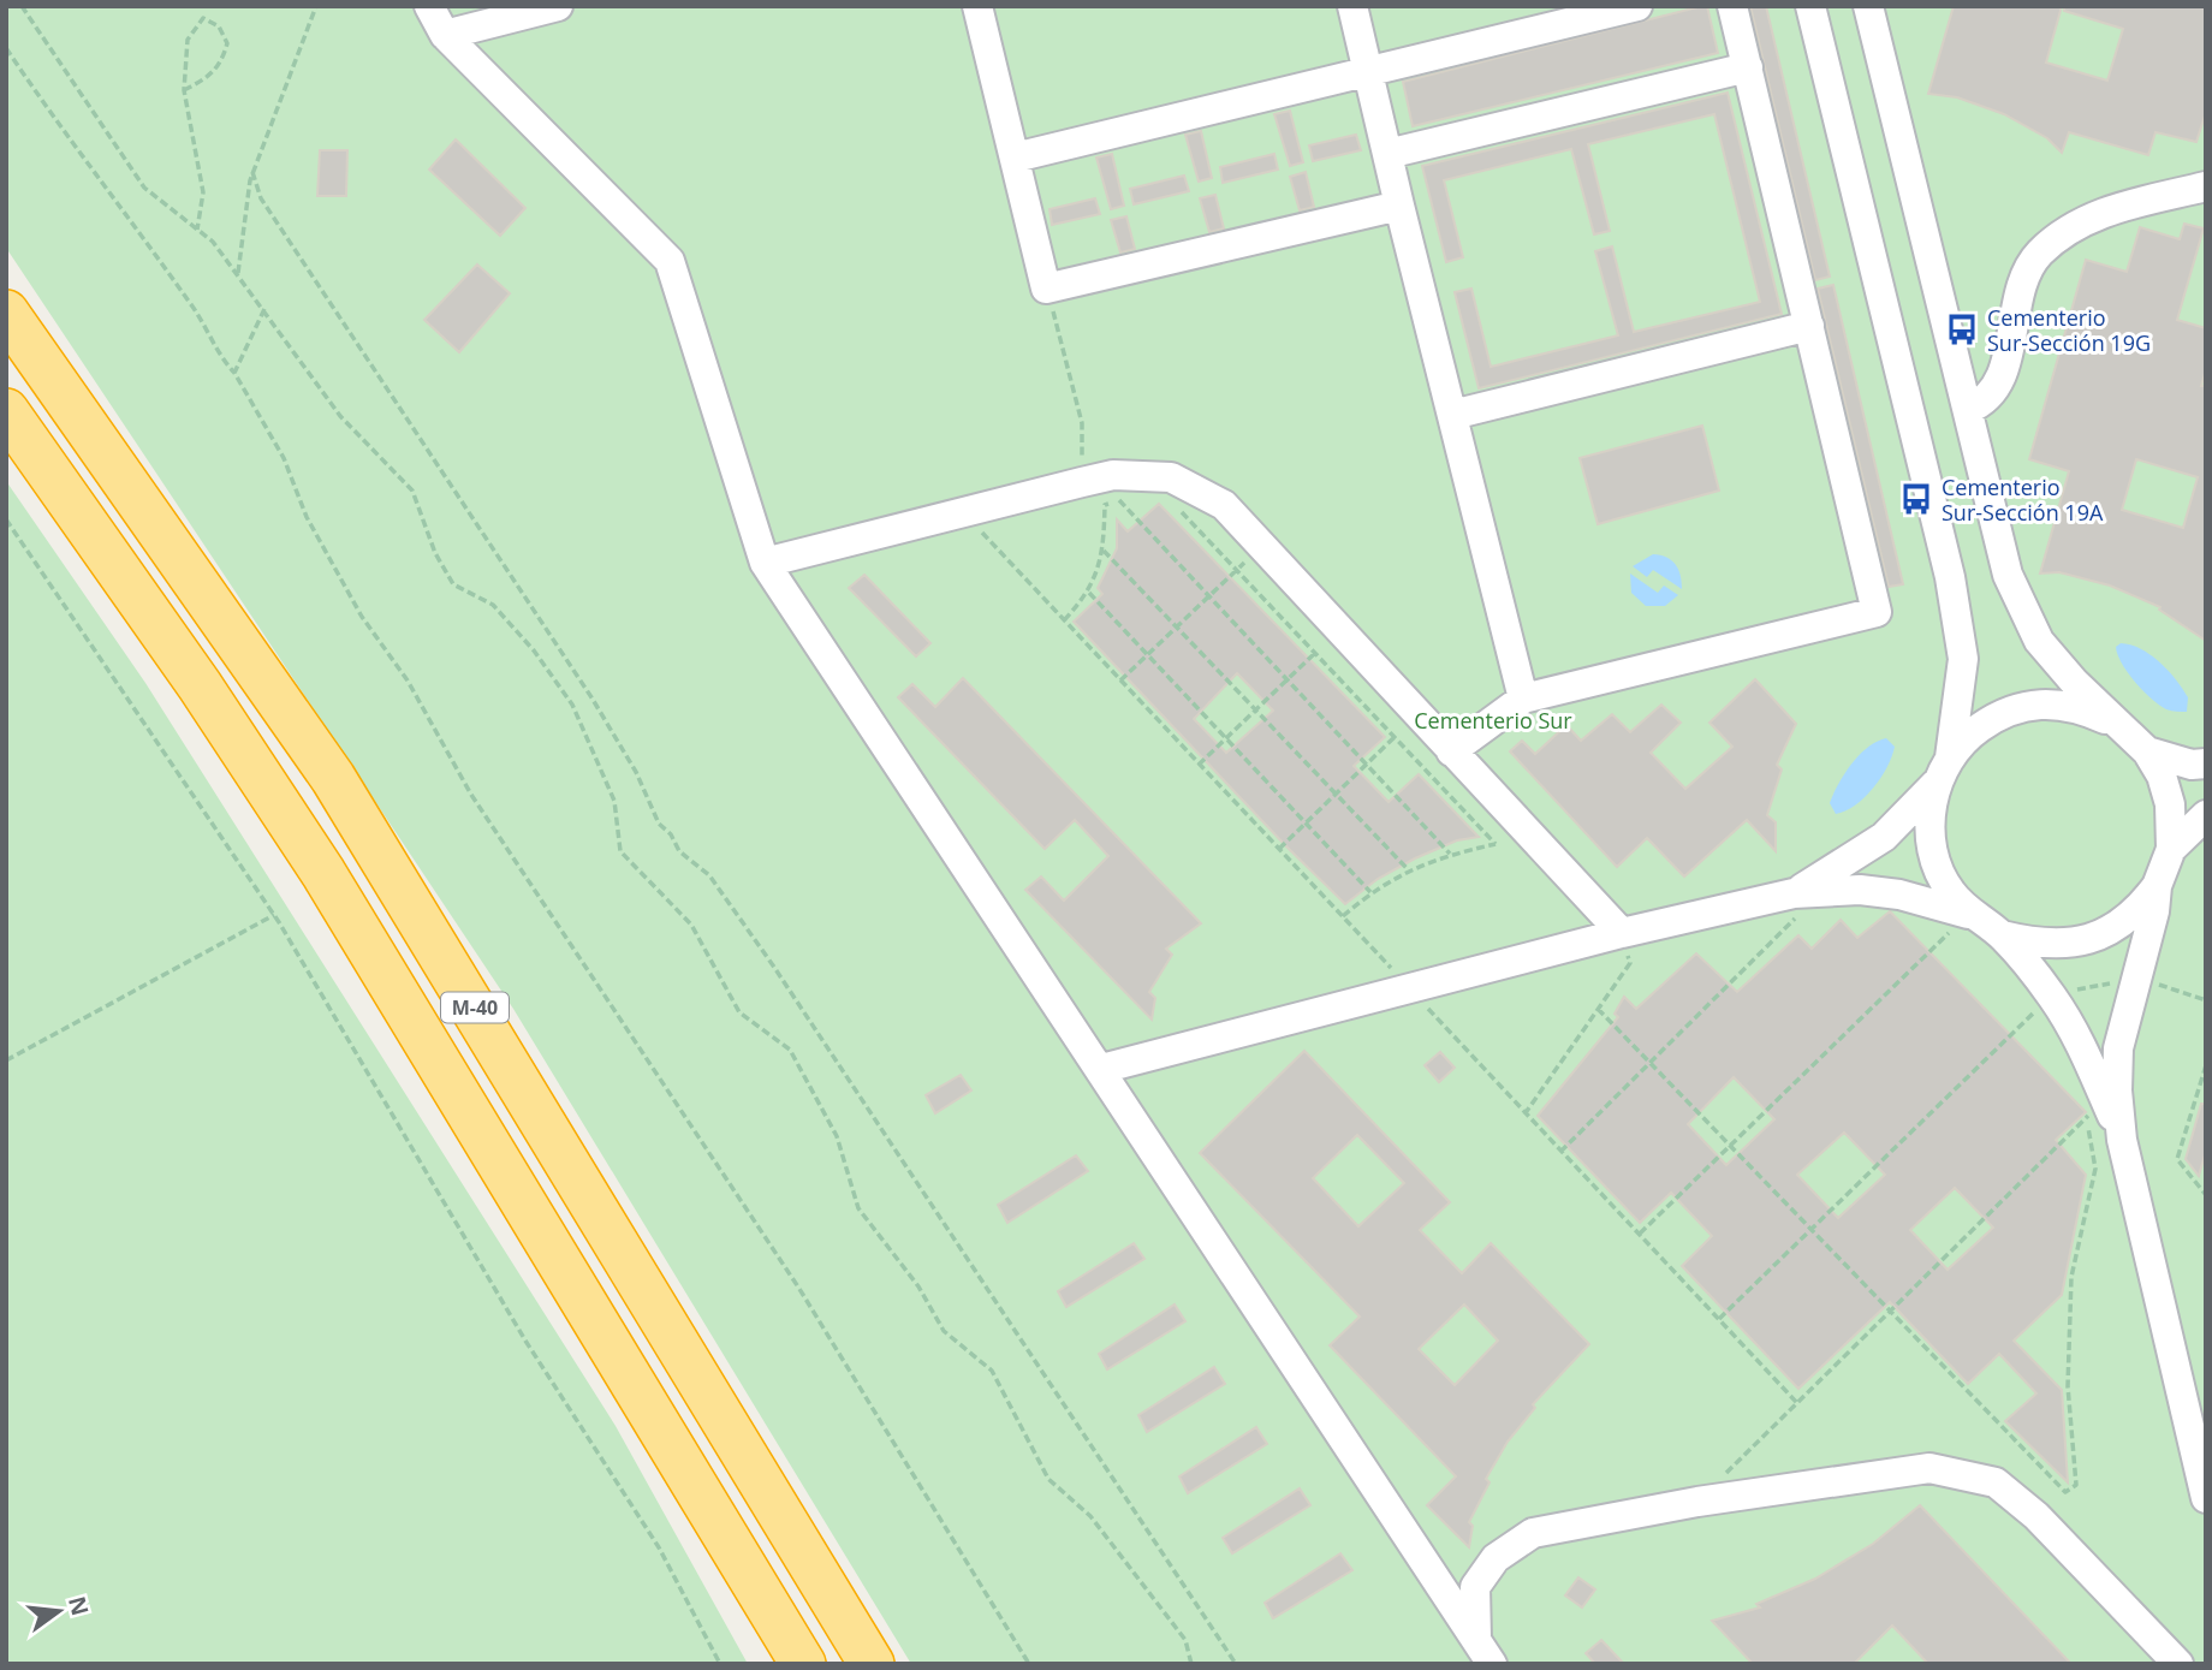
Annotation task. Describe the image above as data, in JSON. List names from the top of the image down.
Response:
{
  "streets": {
    "highway": ["M-40"]
  },
  "parks": ["Cementerio Sur"],
  "places": {
    "bus stop": ["Cementerio Sur-Sección 19G", "Cementerio Sur-Sección 19A"]
  },
  "north": "right"
}
